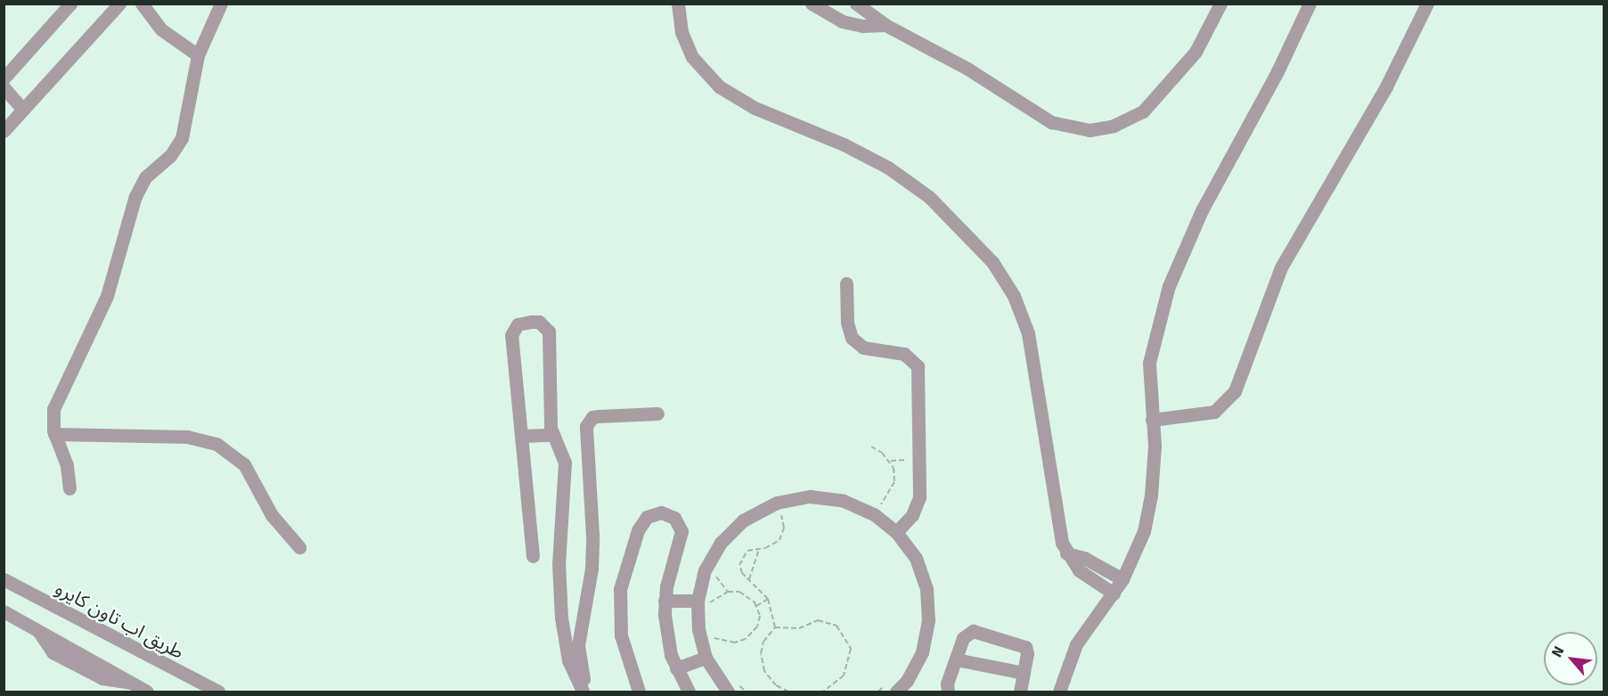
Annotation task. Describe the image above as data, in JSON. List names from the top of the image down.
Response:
{
  "streets": {
    "street": ["طريق اب تاون كايرو"]
  },
  "north": "top left"
}
